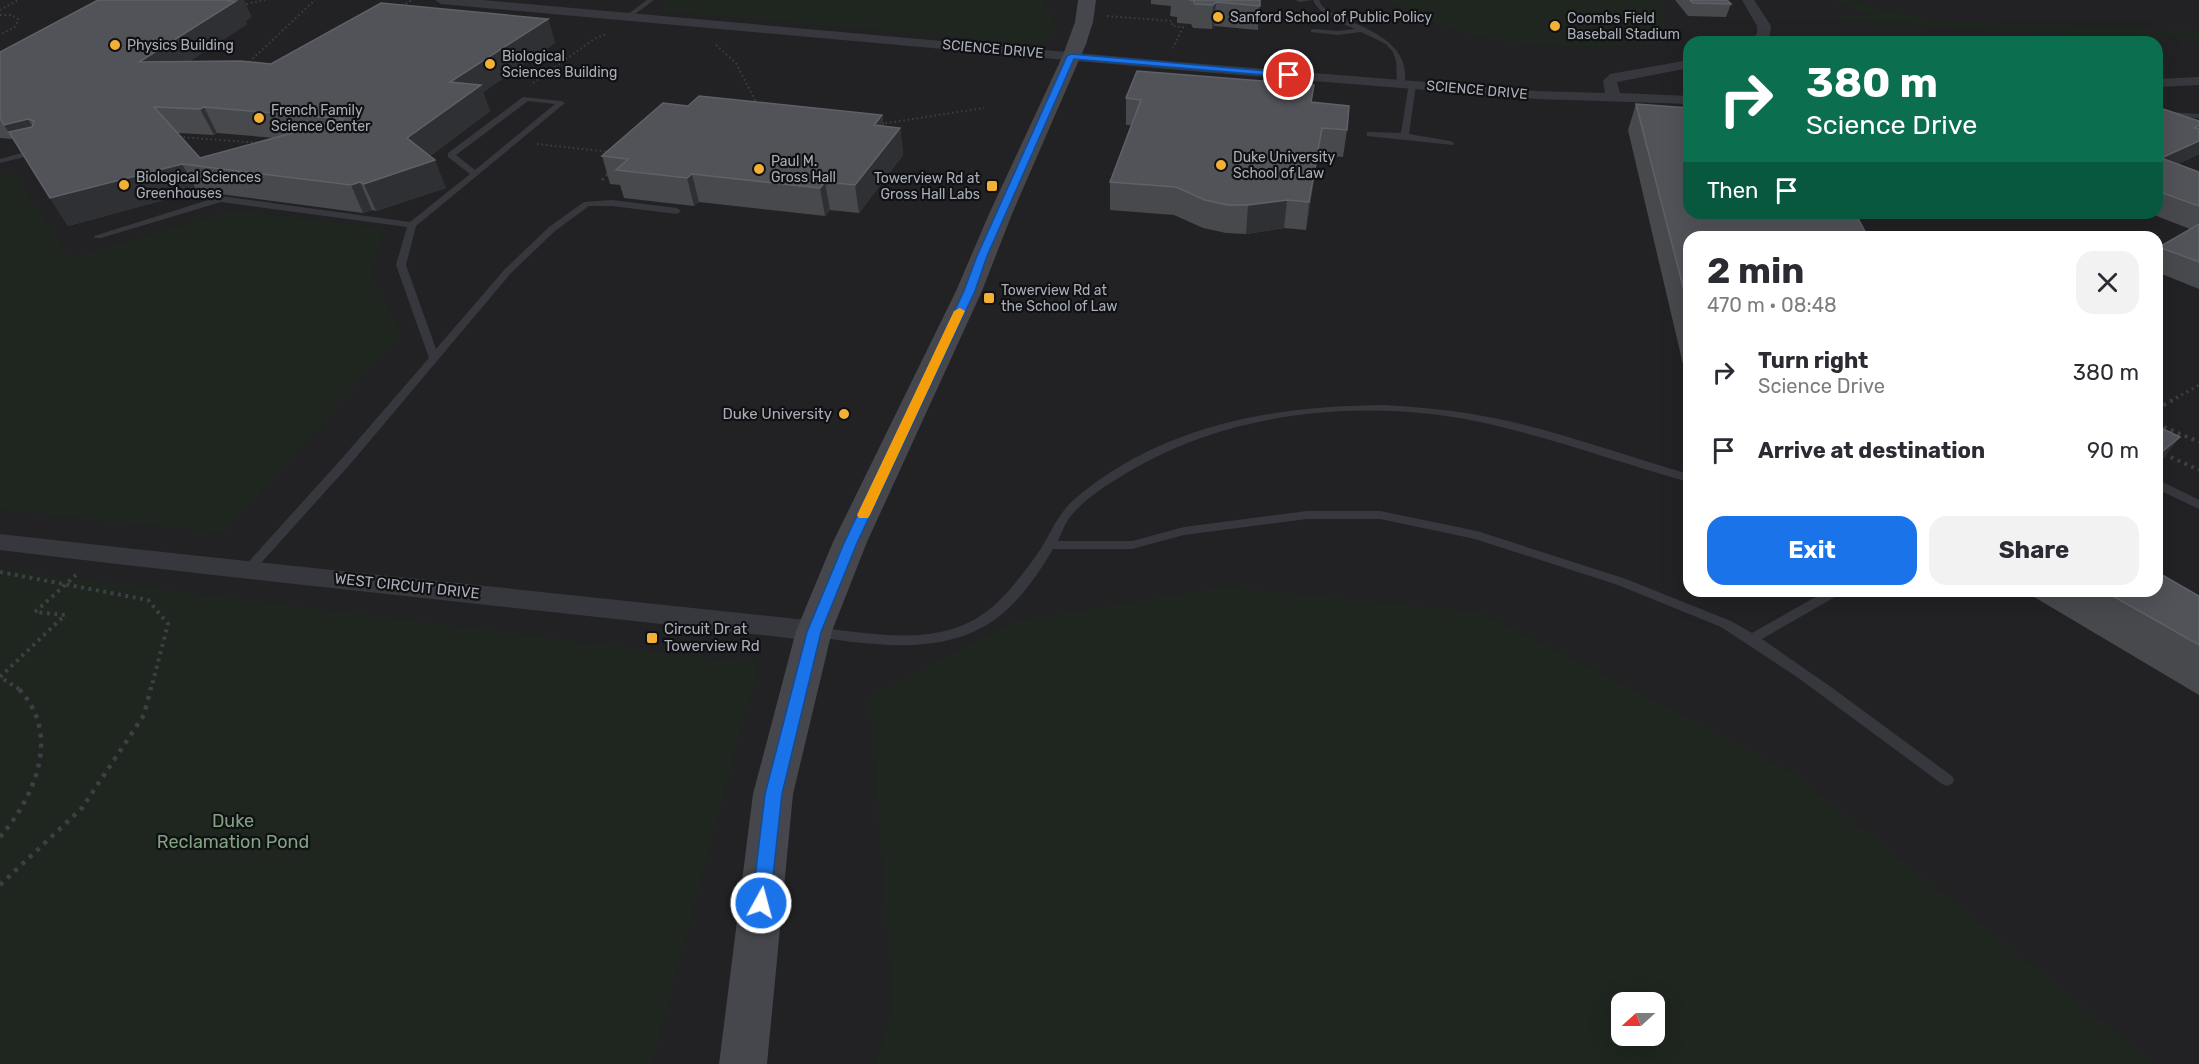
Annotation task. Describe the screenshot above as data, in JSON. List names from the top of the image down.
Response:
{
  "streets": {
    "street": ["SCIENCE DRIVE", "WEST CIRCUIT DRIVE"]
  },
  "parks": ["Duke Reclamation Pond"],
  "places": {
    "other": [
      "Sanford School of Public Policy",
      "Coombs Field Baseball Stadium",
      "Physics Building",
      "Biological Sciences Building",
      "French Family Science Center",
      "Duke University School of Law",
      "Paul M. Gross Hall",
      "Biological Sciences Greenhouses",
      "Duke University"
    ],
    "transit": ["Towerview Rd at Gross Hall Labs", "Towerview Rd at the School of Law", "Circuit Dr at Towerview Rd"]
  },
  "north": "left",
  "page": {
    "turn": ["380 m", "Science Drive"],
    "then": "Then",
    "heading": ["2 min", "470 m · 08:48"],
    "list": [
      {
        "name": "Turn right",
        "note": "Science Drive",
        "value": "380 m"
      },
      {
        "name": "Arrive at destination",
        "value": "90 m"
      }
    ],
    "buttons": ["Exit", "Share"]
  }
}
